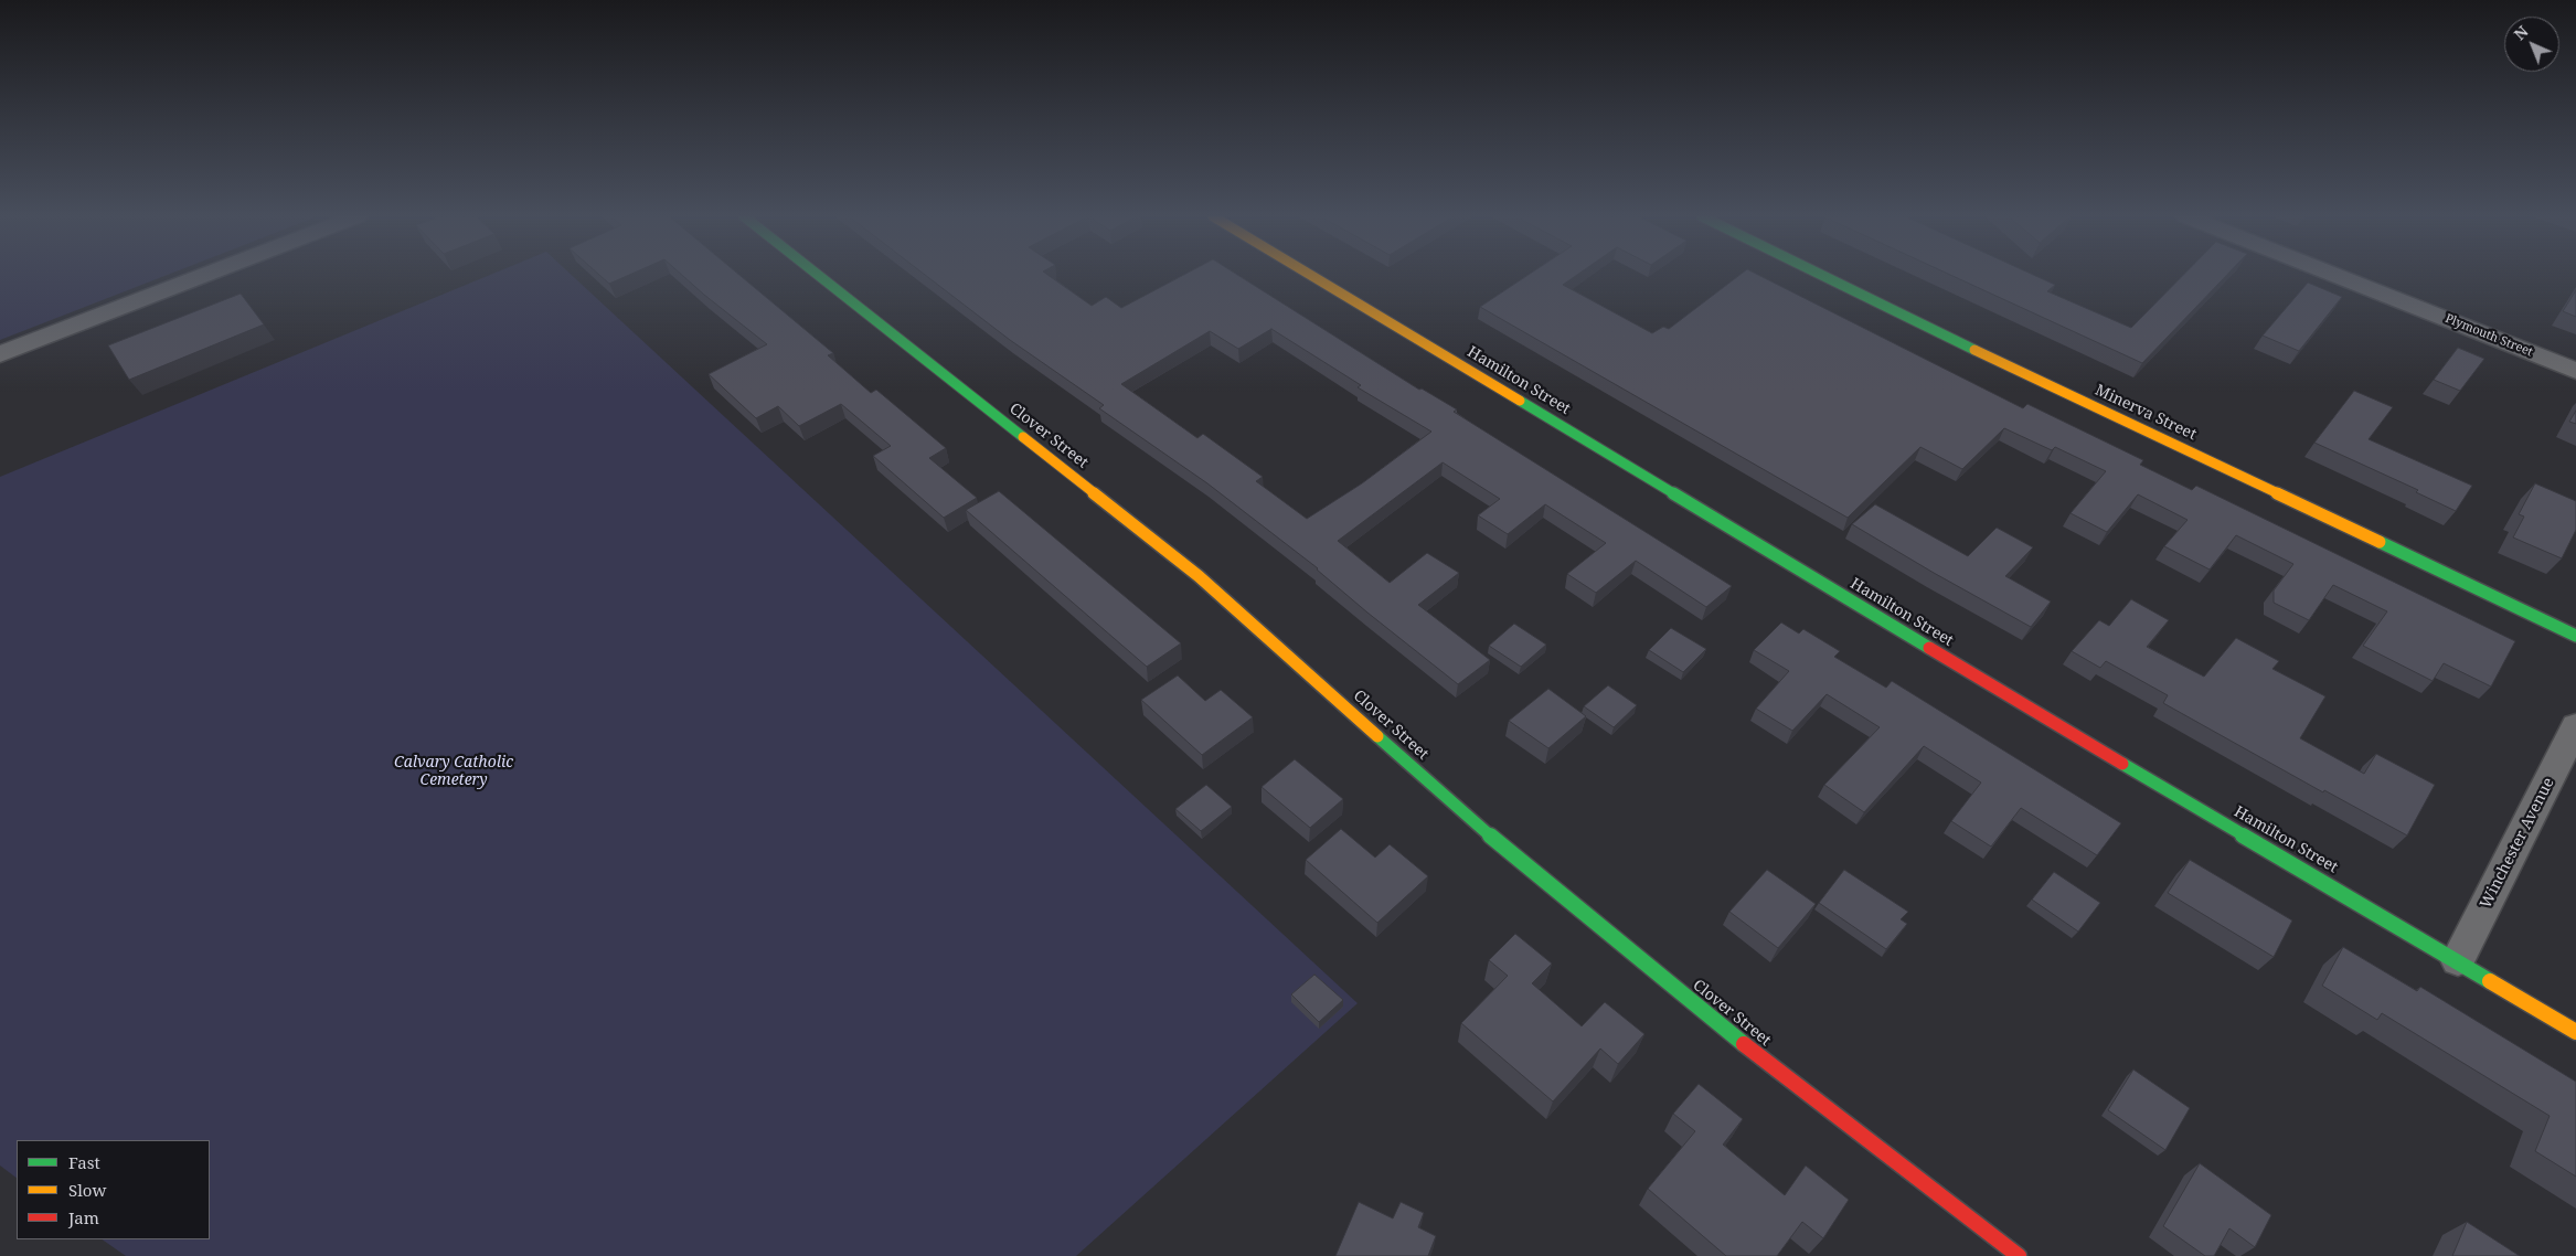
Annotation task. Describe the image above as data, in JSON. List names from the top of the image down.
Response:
{
  "streets": {
    "street": [
      "Plymouth Street",
      "Hamilton Street",
      "Minerva Street",
      "Clover Street",
      "Winchester Avenue"
    ]
  },
  "crossings": [
    ["Hamilton Street", "Winchester Avenue"]
  ],
  "parks": ["Calvary Catholic Cemetery"],
  "legend": ["Fast", "Slow", "Jam"],
  "north": "top left"
}
